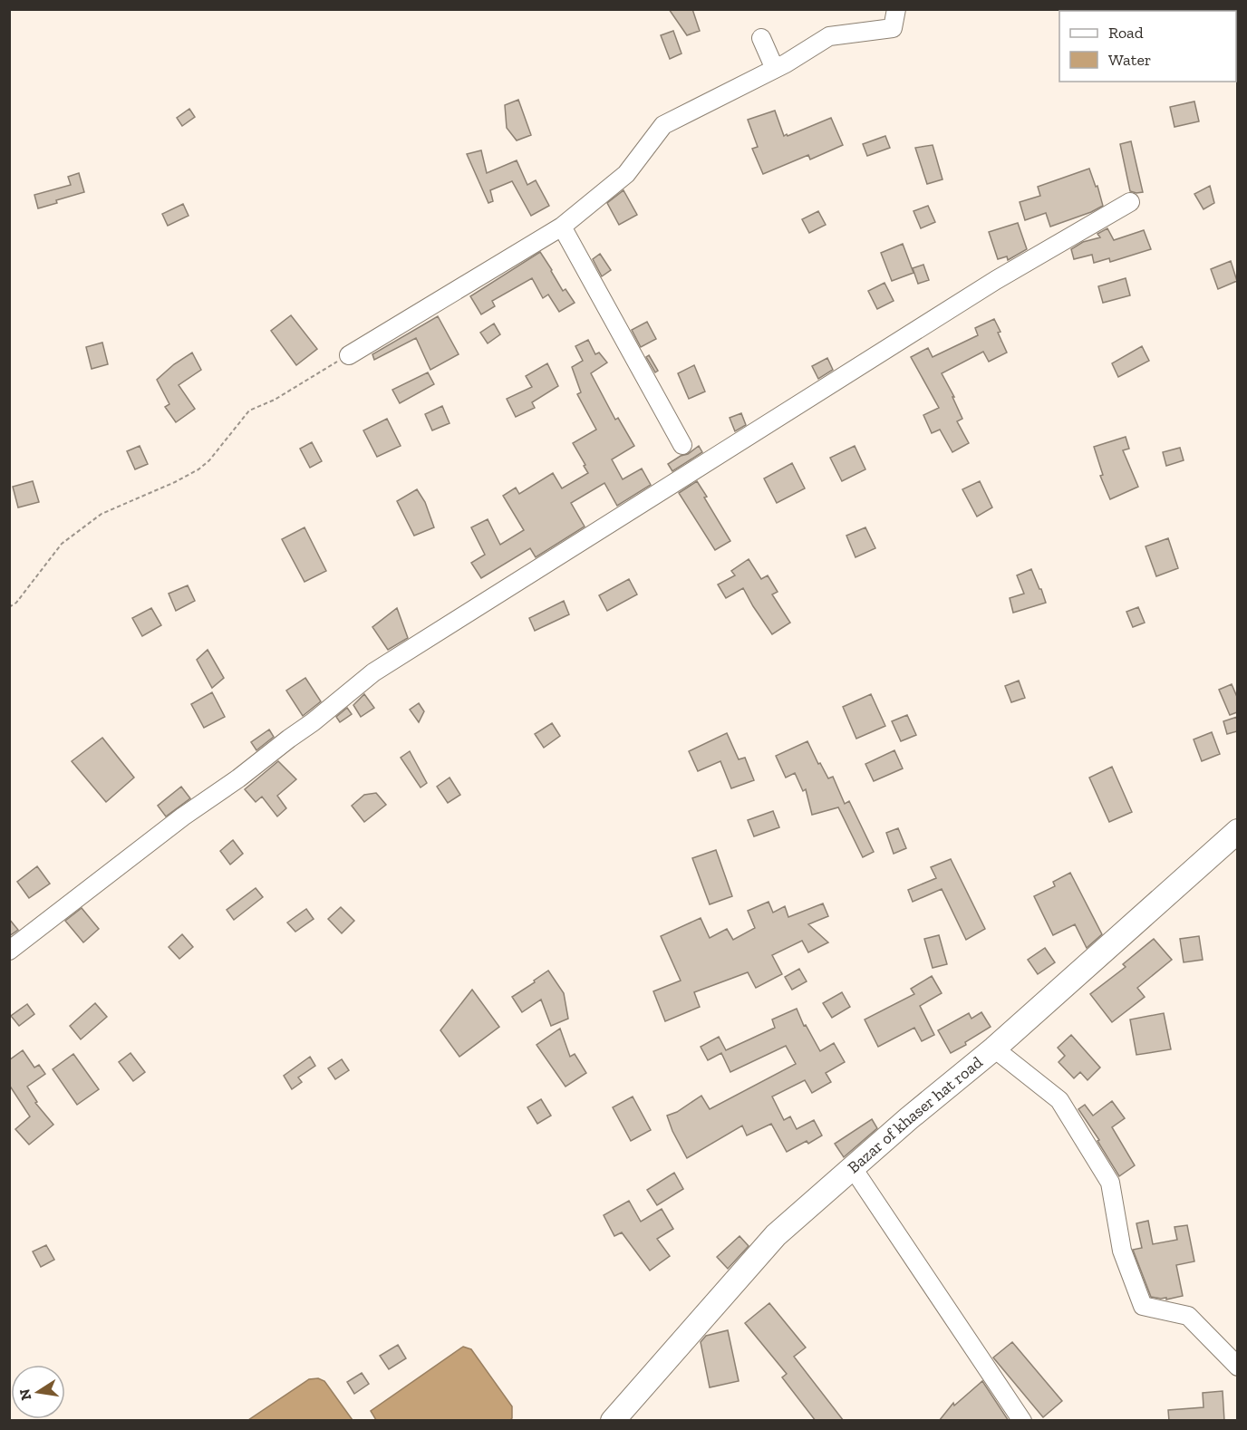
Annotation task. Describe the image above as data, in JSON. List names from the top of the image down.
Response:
{
  "streets": {
    "main road": ["Bazar of khaser hat road"]
  },
  "legend": ["Road", "Water"],
  "north": "left"
}
